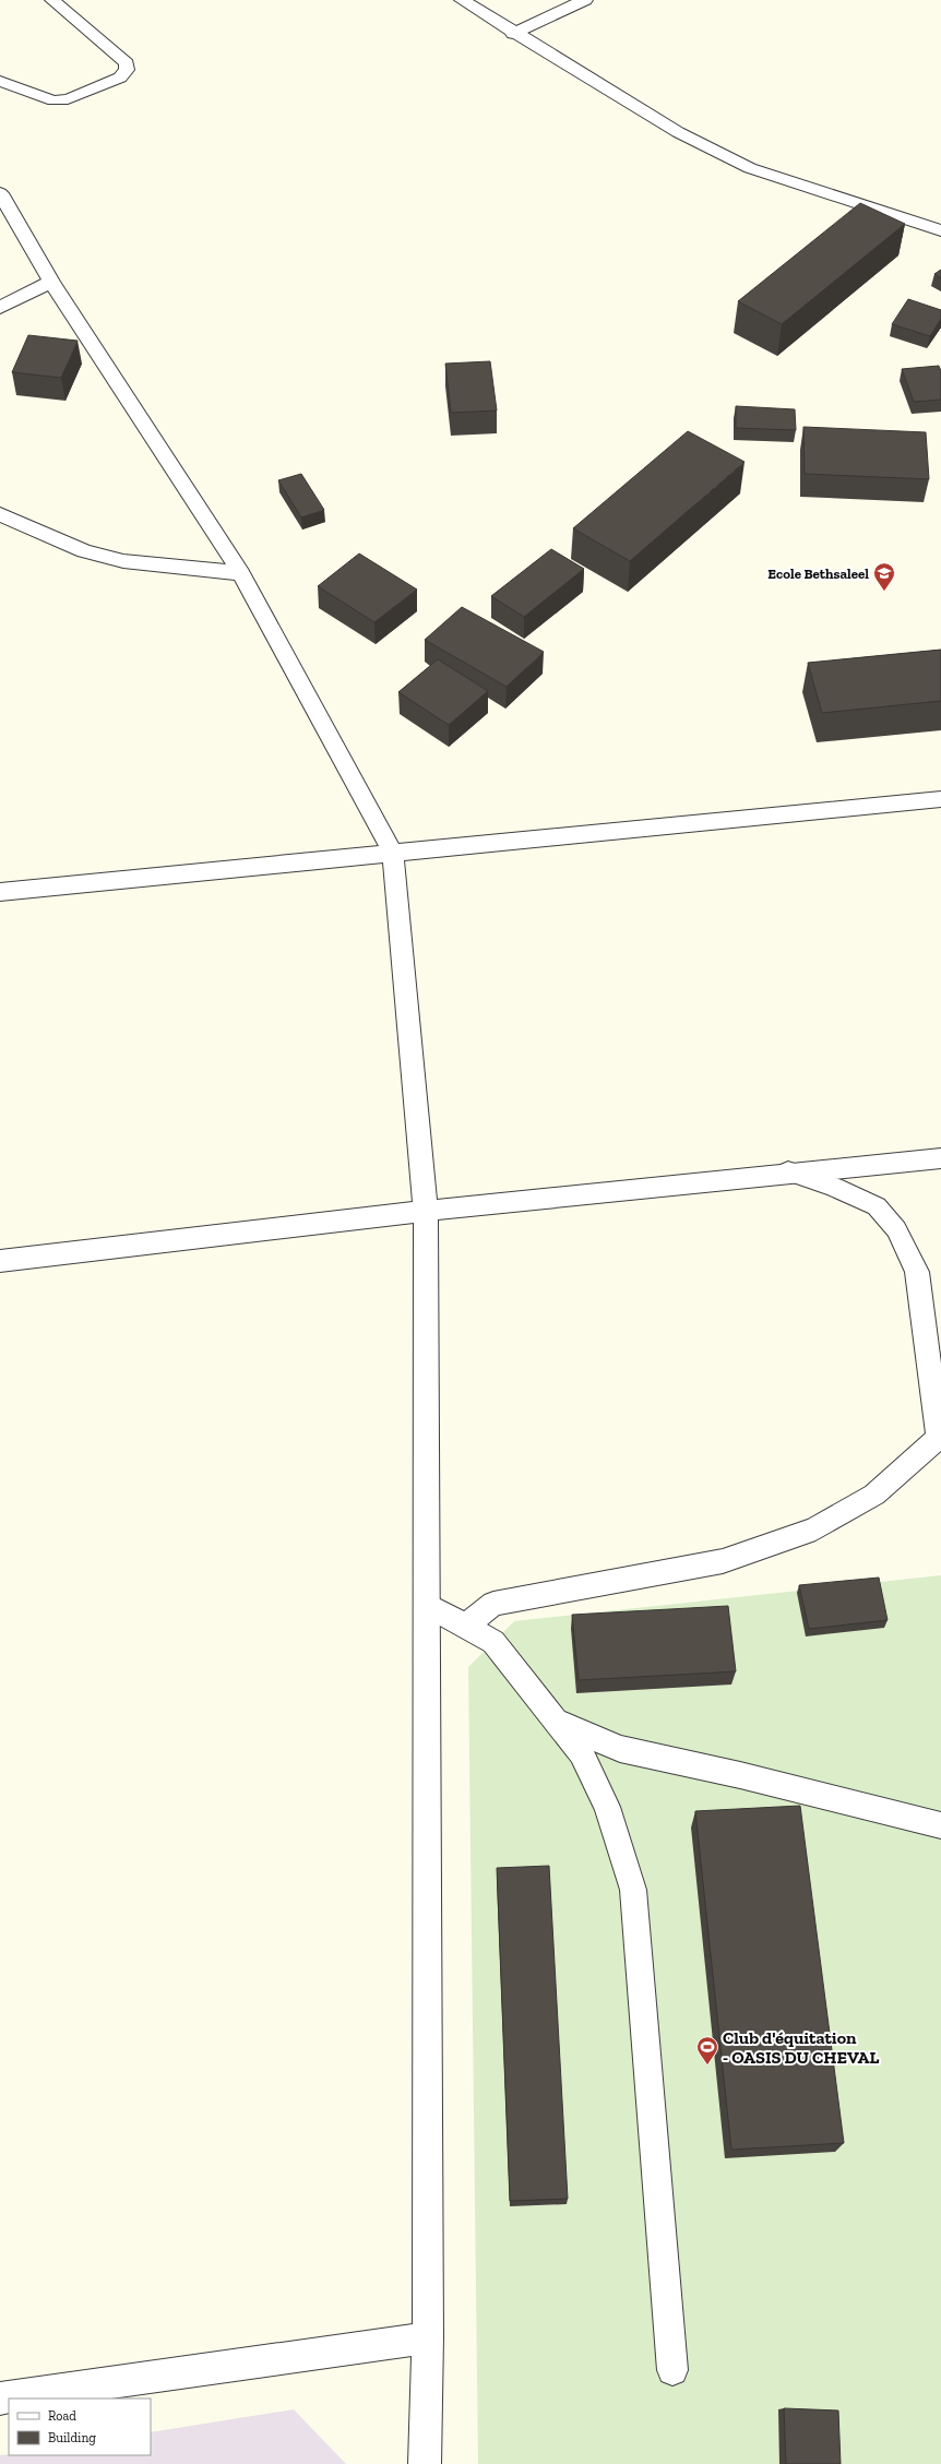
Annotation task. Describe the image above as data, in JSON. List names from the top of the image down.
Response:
{
  "places": {
    "school or university": ["Ecole Bethsaleel"],
    "sports": ["Club d'équitation - OASIS DU CHEVAL"]
  },
  "legend": ["Road", "Building"]
}
